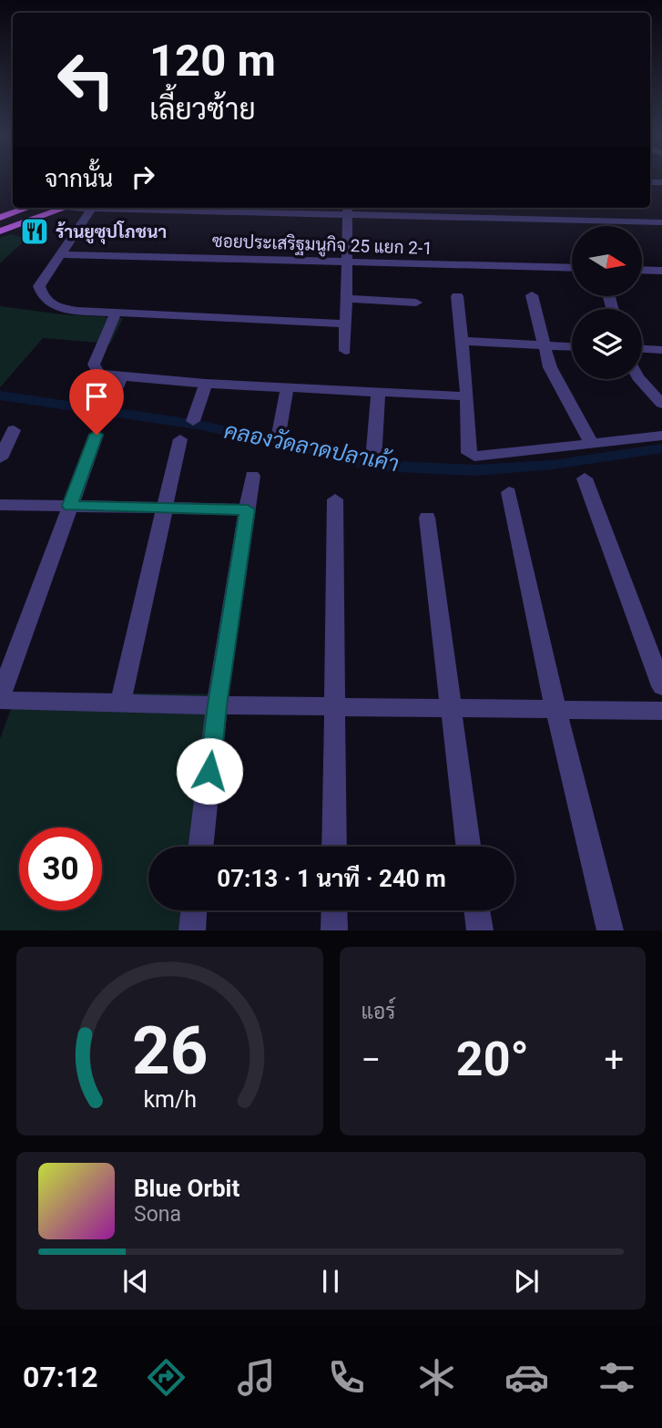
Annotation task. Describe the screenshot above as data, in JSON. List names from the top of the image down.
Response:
{
  "streets": {
    "street": ["ซอยประเสริฐมนูกิจ 25 แยก 2-1"]
  },
  "water": ["คลองวัดลาดปลาเค้า"],
  "places": {
    "restaurant": ["ร้านยูซุปโภชนา"]
  },
  "north": "right",
  "page": {
    "turn": ["120 m", "เลี้ยวซ้าย"],
    "then": "จากนั้น",
    "limit": "30",
    "trip": "07:13 · 1 นาที · 240 m",
    "tile": "แอร์",
    "heat": ["−", "20°", "+"],
    "song": ["Blue Orbit", "Sona"],
    "tabs": "07:12",
    "gauge": ["26", "km/h"]
  }
}
